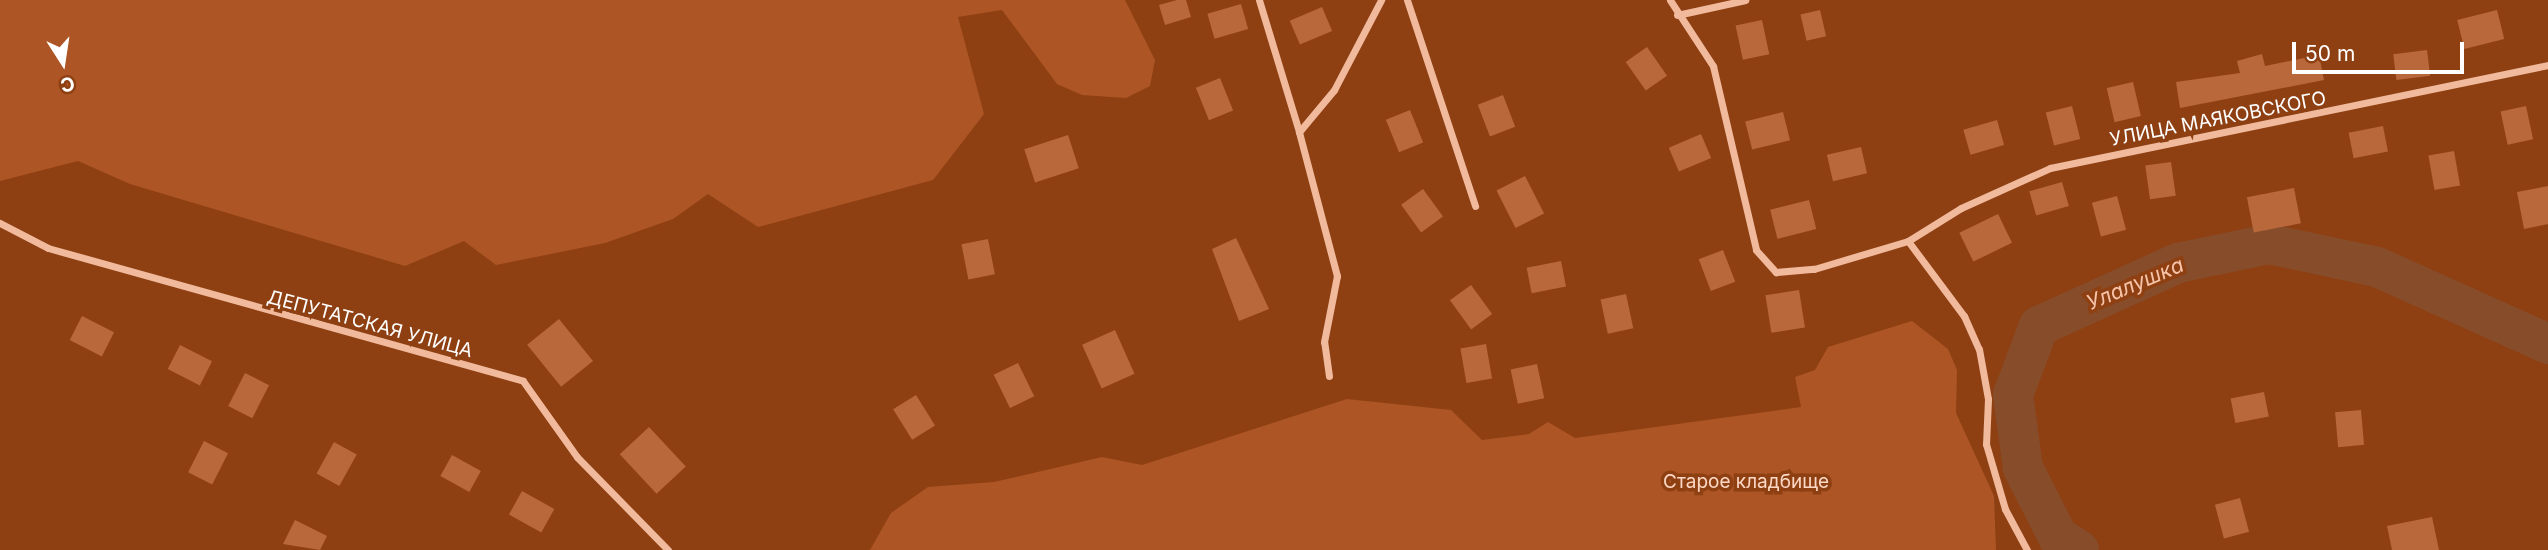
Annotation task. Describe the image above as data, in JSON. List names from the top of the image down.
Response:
{
  "streets": {
    "street": ["УЛИЦА МАЯКОВСКОГО", "ДЕПУТАТСКАЯ УЛИЦА"]
  },
  "water": ["Улалушка"],
  "parks": ["Старое кладбище"],
  "scale_bar": "50 m",
  "north": "bottom"
}
